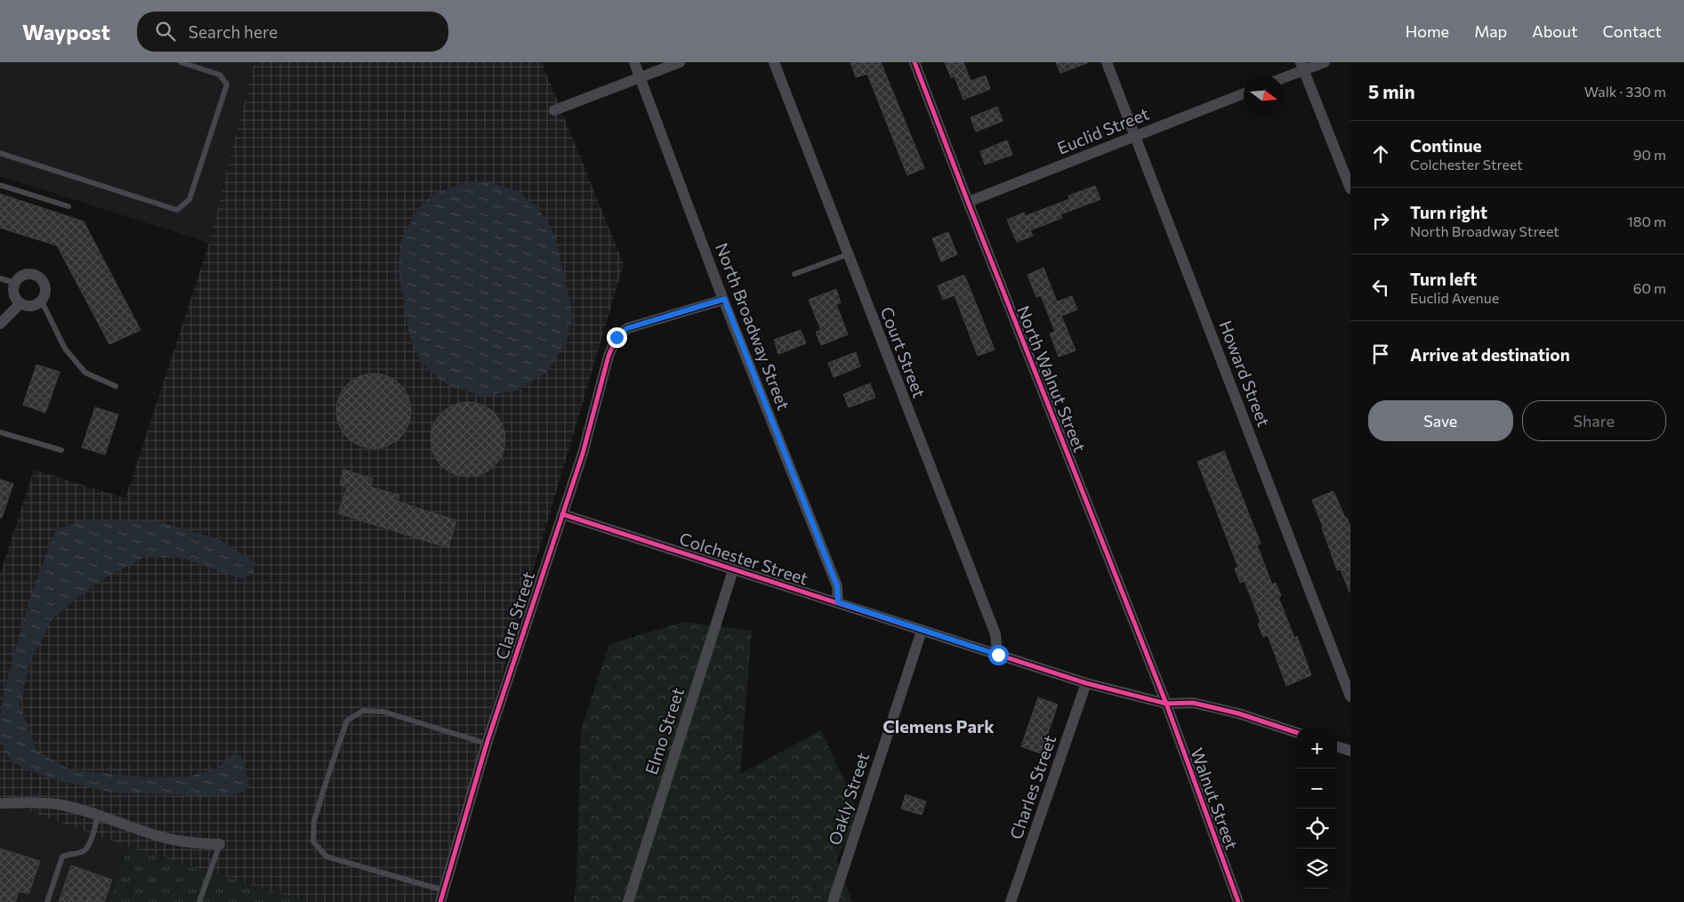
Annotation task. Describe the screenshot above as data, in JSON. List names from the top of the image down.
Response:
{
  "streets": {
    "street": [
      "Euclid Street",
      "North Broadway Street",
      "Court Street",
      "Howard Street",
      "North Walnut Street",
      "Colchester Street",
      "Clara Street",
      "Elmo Street",
      "Charles Street",
      "Oakly Street",
      "Walnut Street"
    ]
  },
  "crossings": [
    ["Euclid Street", "Howard Street"],
    ["Euclid Street", "North Walnut Street"],
    ["North Broadway Street", "Colchester Street"],
    ["North Broadway Street", "Clara Street"],
    ["Court Street", "Colchester Street"],
    ["North Walnut Street", "Colchester Street"],
    ["North Walnut Street", "Walnut Street"],
    ["Colchester Street", "Clara Street"],
    ["Colchester Street", "Elmo Street"],
    ["Colchester Street", "Charles Street"],
    ["Colchester Street", "Oakly Street"],
    ["Colchester Street", "Walnut Street"]
  ],
  "districts": ["Clemens Park"],
  "north": "right",
  "page": {
    "header": "Waypost",
    "search": "Search here",
    "nav": [
      "Home",
      "Map",
      "About",
      "Contact"
    ],
    "heading": ["5 min", "Walk · 330 m"],
    "list": [
      ["Continue", "Colchester Street", "90 m"],
      ["Turn right", "North Broadway Street", "180 m"],
      ["Turn left", "Euclid Avenue", "60 m"],
      "Arrive at destination"
    ],
    "buttons": ["Save", "Share"],
    "map_buttons": ["+", "−"]
  }
}
